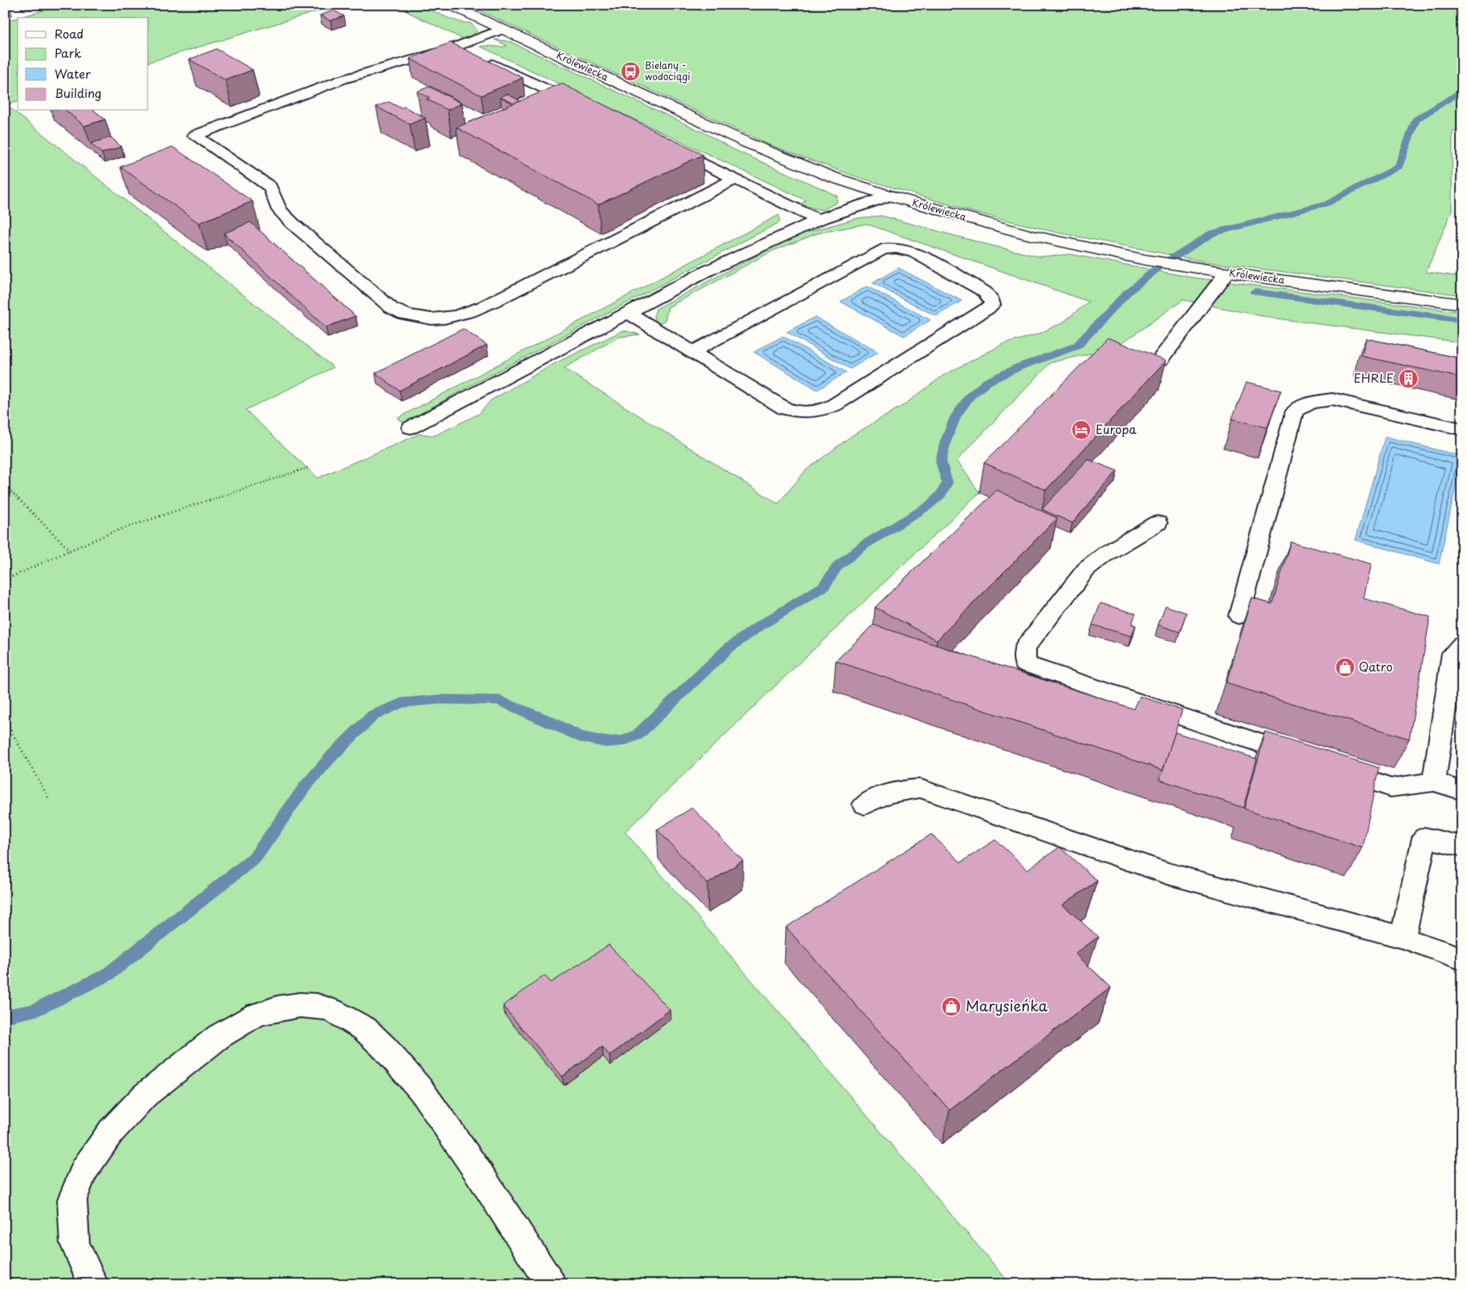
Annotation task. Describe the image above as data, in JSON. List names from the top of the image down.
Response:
{
  "streets": {
    "main road": ["Królewiecka"]
  },
  "places": {
    "bus stop": ["Bielany - wodociągi"],
    "building": ["EHRLE"],
    "hotel": ["Europa"],
    "shop": ["Qatro", "Marysieńka"]
  },
  "legend": [
    "Road",
    "Park",
    "Water",
    "Building"
  ]
}
